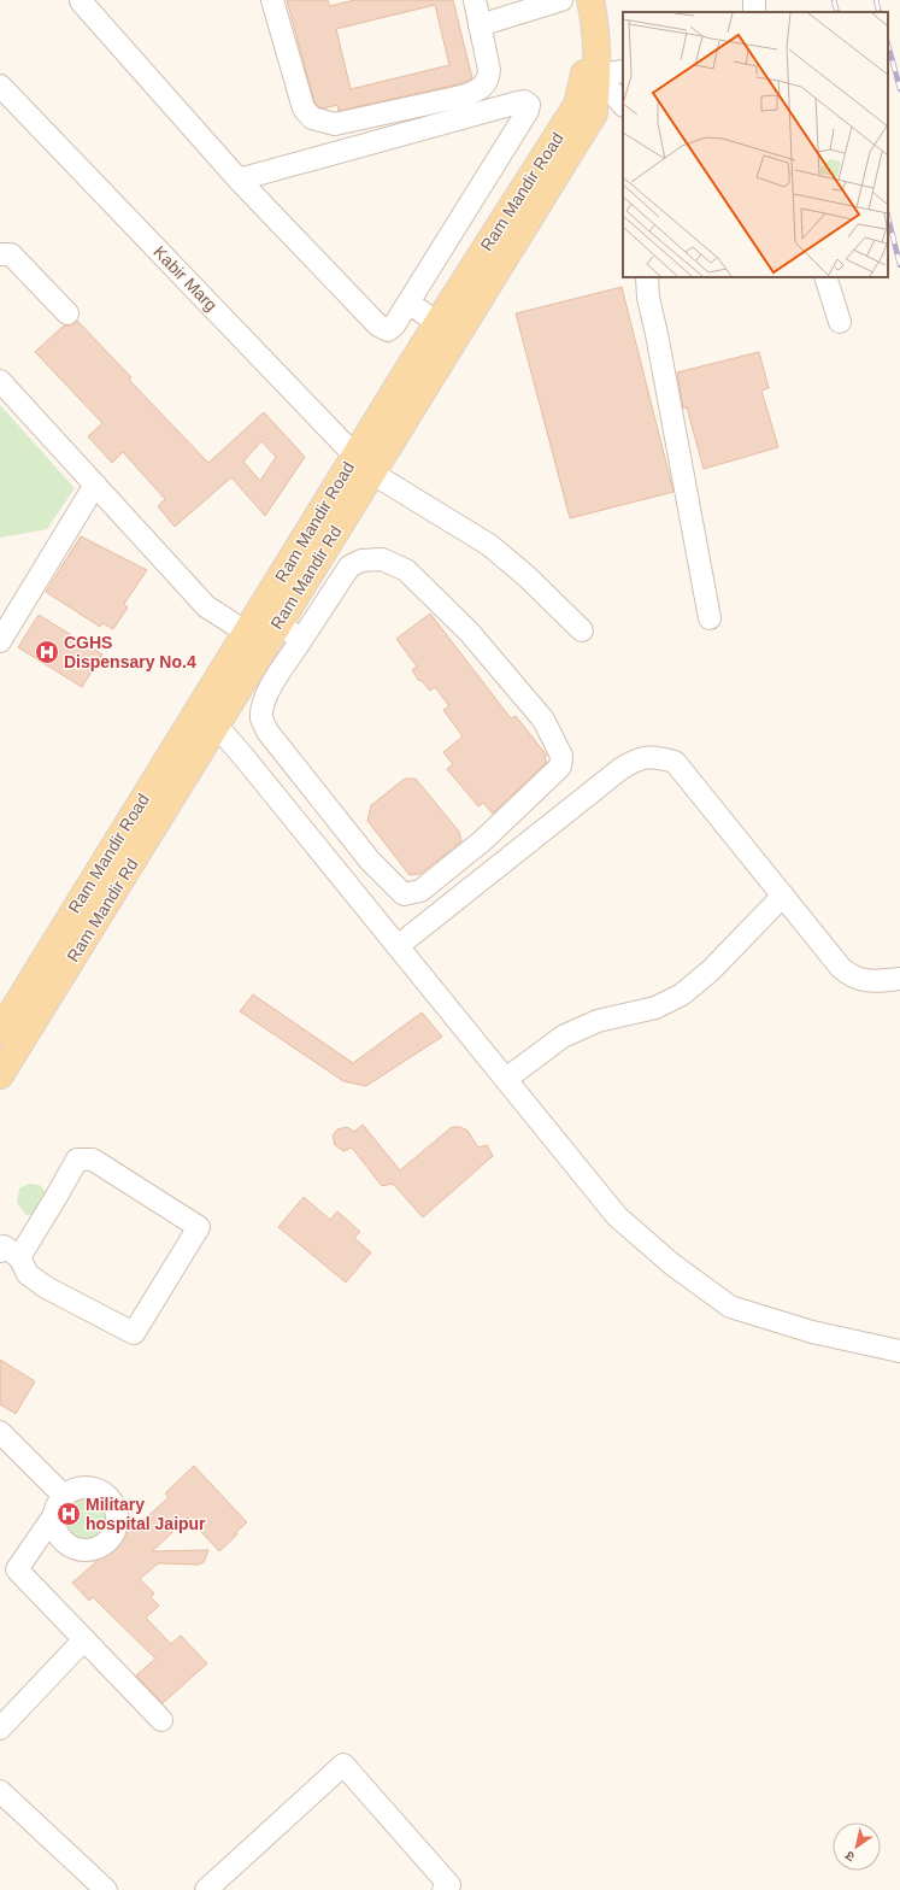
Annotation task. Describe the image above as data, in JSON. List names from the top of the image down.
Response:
{
  "streets": {
    "main road": ["Ram Mandir Road", "Ram Mandir Rd"],
    "street": ["Kabir Marg"]
  },
  "crossings": [
    ["Ram Mandir Road", "Kabir Marg"],
    ["Ram Mandir Road", "Ram Mandir Rd"],
    ["Kabir Marg", "Ram Mandir Rd"]
  ],
  "places": {
    "hospital": ["CGHS Dispensary No.4", "Military hospital Jaipur"]
  },
  "north": "bottom left"
}
